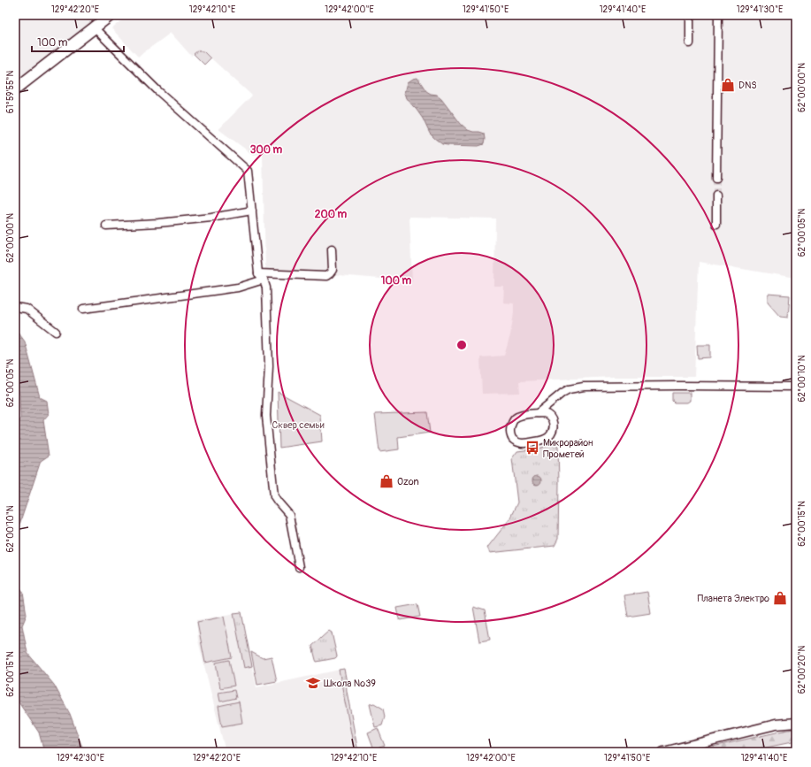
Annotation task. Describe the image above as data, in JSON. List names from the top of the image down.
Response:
{
  "parks": ["Сквер семьи"],
  "places": {
    "shop": ["DNS", "Ozon", "Планета Электро"],
    "bus stop": ["Микрорайон Прометей"],
    "school or university": ["Школа №39"]
  },
  "scale_bar": "100 m",
  "coordinates": [
    "129°42'20\"E",
    "129°42'10\"E",
    "129°42'00\"E",
    "129°41'50\"E",
    "129°41'40\"E",
    "129°41'30\"E",
    "62°00'00\"N",
    "61°59'55\"N",
    "62°00'05\"N",
    "62°00'10\"N",
    "62°00'15\"N",
    "62°00'20\"N",
    "129°42'30\"E"
  ],
  "rings": ["300 m", "200 m", "100 m"]
}
